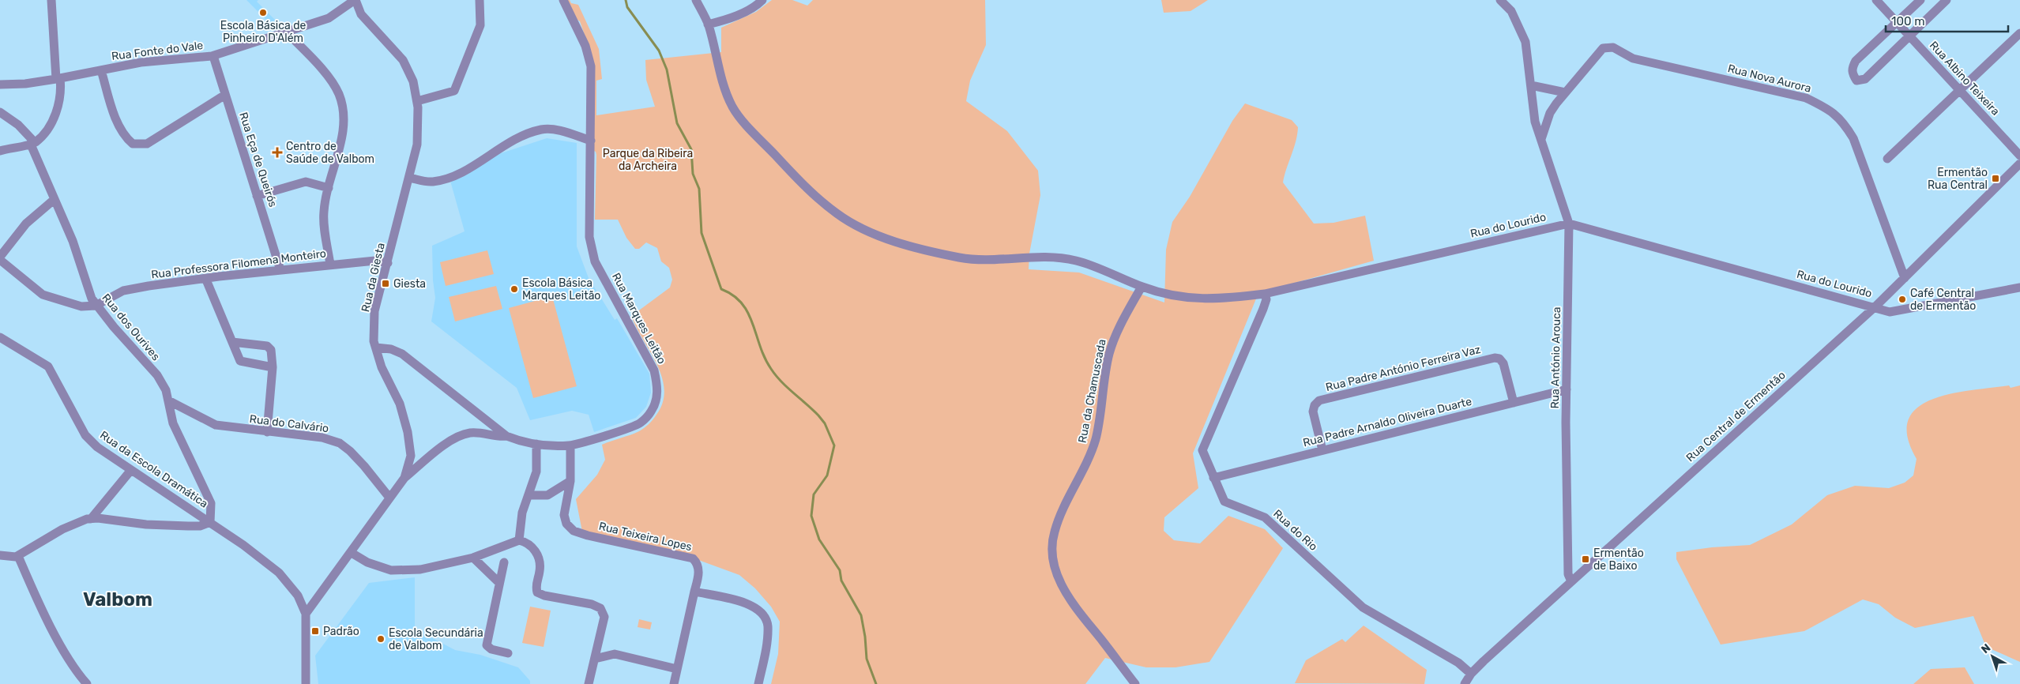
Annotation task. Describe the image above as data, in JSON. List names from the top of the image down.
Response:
{
  "streets": {
    "street": [
      "Rua Fonte do Vale",
      "Rua Nova Aurora",
      "Rua Albino Teixeira",
      "Rua Eça de Queirós",
      "Rua do Lourido",
      "Rua Professora Filomena Monteiro",
      "Rua da Giesta",
      "Rua Marques Leitão",
      "Rua dos Ourives",
      "Rua António Arouca",
      "Rua Padre António Ferreira Vaz",
      "Rua da Chamuscada",
      "Rua Central de Ermentão",
      "Rua Padre Arnaldo Oliveira Duarte",
      "Rua do Calvário",
      "Rua da Escola Dramática",
      "Rua do Rio",
      "Rua Teixeira Lopes"
    ]
  },
  "crossings": [
    ["Rua Fonte do Vale", "Rua Eça de Queirós"],
    ["Rua Fonte do Vale", "Rua da Giesta"],
    ["Rua Nova Aurora", "Rua António Arouca"],
    ["Rua Nova Aurora", "Rua Central de Ermentão"],
    ["Rua Eça de Queirós", "Rua Professora Filomena Monteiro"],
    ["Rua do Lourido", "Rua António Arouca"],
    ["Rua do Lourido", "Rua da Chamuscada"],
    ["Rua do Lourido", "Rua Central de Ermentão"],
    ["Rua do Lourido", "Rua do Rio"],
    ["Rua Professora Filomena Monteiro", "Rua da Giesta"],
    ["Rua Professora Filomena Monteiro", "Rua dos Ourives"],
    ["Rua da Giesta", "Rua Marques Leitão"],
    ["Rua da Giesta", "Rua do Calvário"],
    ["Rua da Giesta", "Rua da Escola Dramática"],
    ["Rua Marques Leitão", "Rua Teixeira Lopes"],
    ["Rua dos Ourives", "Rua do Calvário"],
    ["Rua dos Ourives", "Rua da Escola Dramática"],
    ["Rua António Arouca", "Rua Central de Ermentão"],
    ["Rua António Arouca", "Rua Padre Arnaldo Oliveira Duarte"],
    ["Rua Padre António Ferreira Vaz", "Rua Padre Arnaldo Oliveira Duarte"],
    ["Rua Central de Ermentão", "Rua do Rio"],
    ["Rua Padre Arnaldo Oliveira Duarte", "Rua do Rio"]
  ],
  "districts": ["Valbom"],
  "parks": ["Parque da Ribeira da Archeira"],
  "places": {
    "other": [
      "Escola Básica de Pinheiro D'Além",
      "Escola Básica Marques Leitão",
      "Café Central de Ermentão",
      "Escola Secundária de Valbom"
    ],
    "health": ["Centro de Saúde de Valbom"],
    "transit": [
      "Ermentão Rua Central",
      "Giesta",
      "Ermentão de Baixo",
      "Padrão"
    ]
  },
  "scale_bar": "100 m",
  "north": "top left"
}
